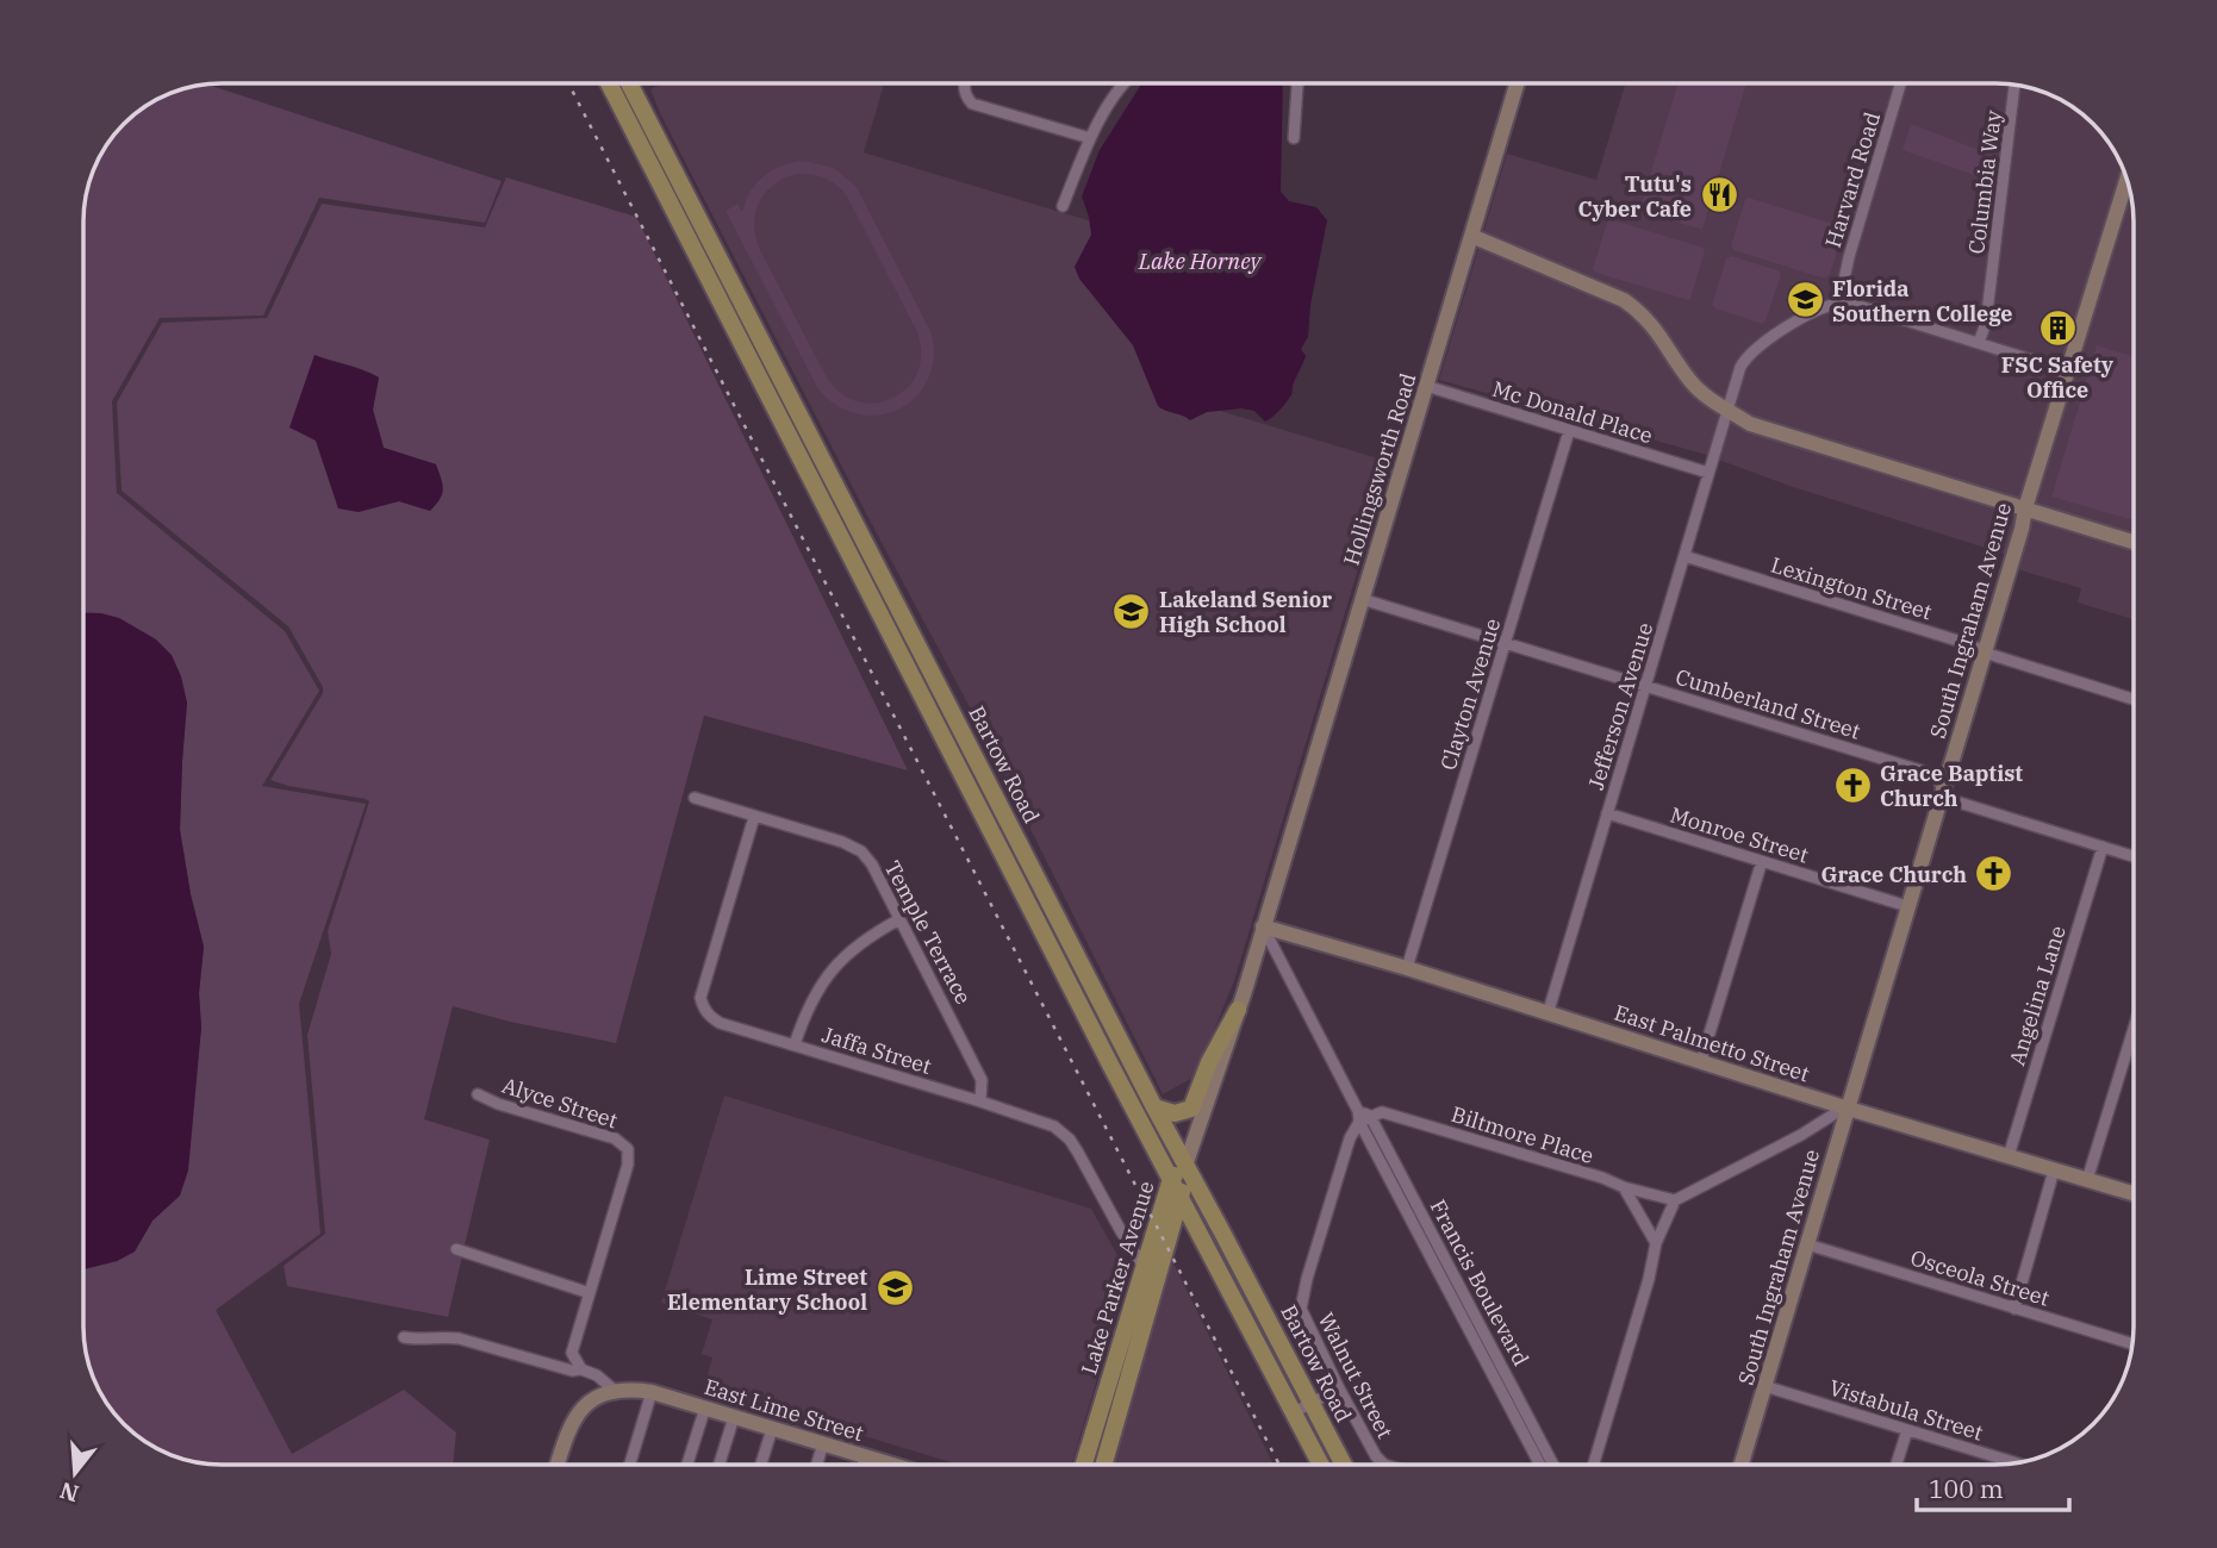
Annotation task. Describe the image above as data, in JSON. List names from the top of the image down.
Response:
{
  "streets": {
    "main road": ["Bartow Road", "Lake Parker Avenue"],
    "street": [
      "Harvard Road",
      "Columbia Way",
      "Mc Donald Place",
      "Hollingsworth Road",
      "Lexington Street",
      "South Ingraham Avenue",
      "Clayton Avenue",
      "Cumberland Street",
      "Jefferson Avenue",
      "Monroe Street",
      "Temple Terrace",
      "Angelina Lane",
      "East Palmetto Street",
      "Jaffa Street",
      "Alyce Street",
      "Biltmore Place",
      "Osceola Street",
      "Francis Boulevard",
      "Walnut Street",
      "East Lime Street",
      "Vistabula Street"
    ]
  },
  "crossings": [
    ["Harvard Road", "Jefferson Avenue"],
    ["Mc Donald Place", "Hollingsworth Road"],
    ["Mc Donald Place", "Clayton Avenue"],
    ["Mc Donald Place", "Jefferson Avenue"],
    ["Hollingsworth Road", "Cumberland Street"],
    ["Hollingsworth Road", "Bartow Road"],
    ["Hollingsworth Road", "East Palmetto Street"],
    ["Hollingsworth Road", "Lake Parker Avenue"],
    ["Hollingsworth Road", "Francis Boulevard"],
    ["Lexington Street", "South Ingraham Avenue"],
    ["Lexington Street", "Jefferson Avenue"],
    ["South Ingraham Avenue", "Cumberland Street"],
    ["South Ingraham Avenue", "Monroe Street"],
    ["South Ingraham Avenue", "East Palmetto Street"],
    ["South Ingraham Avenue", "Osceola Street"],
    ["South Ingraham Avenue", "Vistabula Street"],
    ["Clayton Avenue", "Cumberland Street"],
    ["Clayton Avenue", "East Palmetto Street"],
    ["Cumberland Street", "Jefferson Avenue"],
    ["Cumberland Street", "Angelina Lane"],
    ["Jefferson Avenue", "Monroe Street"],
    ["Jefferson Avenue", "East Palmetto Street"],
    ["Bartow Road", "Lake Parker Avenue"],
    ["Temple Terrace", "Jaffa Street"],
    ["Angelina Lane", "East Palmetto Street"],
    ["East Palmetto Street", "Francis Boulevard"],
    ["Jaffa Street", "Lake Parker Avenue"],
    ["Biltmore Place", "Francis Boulevard"],
    ["Biltmore Place", "Walnut Street"],
    ["Francis Boulevard", "Walnut Street"]
  ],
  "water": ["Lake Horney"],
  "places": {
    "restaurant": ["Tutu's Cyber Cafe"],
    "school or university": ["Florida Southern College", "Lakeland Senior High School", "Lime Street Elementary School"],
    "building": ["FSC Safety Office"],
    "church": ["Grace Baptist Church", "Grace Church"]
  },
  "scale_bar": "100 m",
  "north": "bottom"
}
